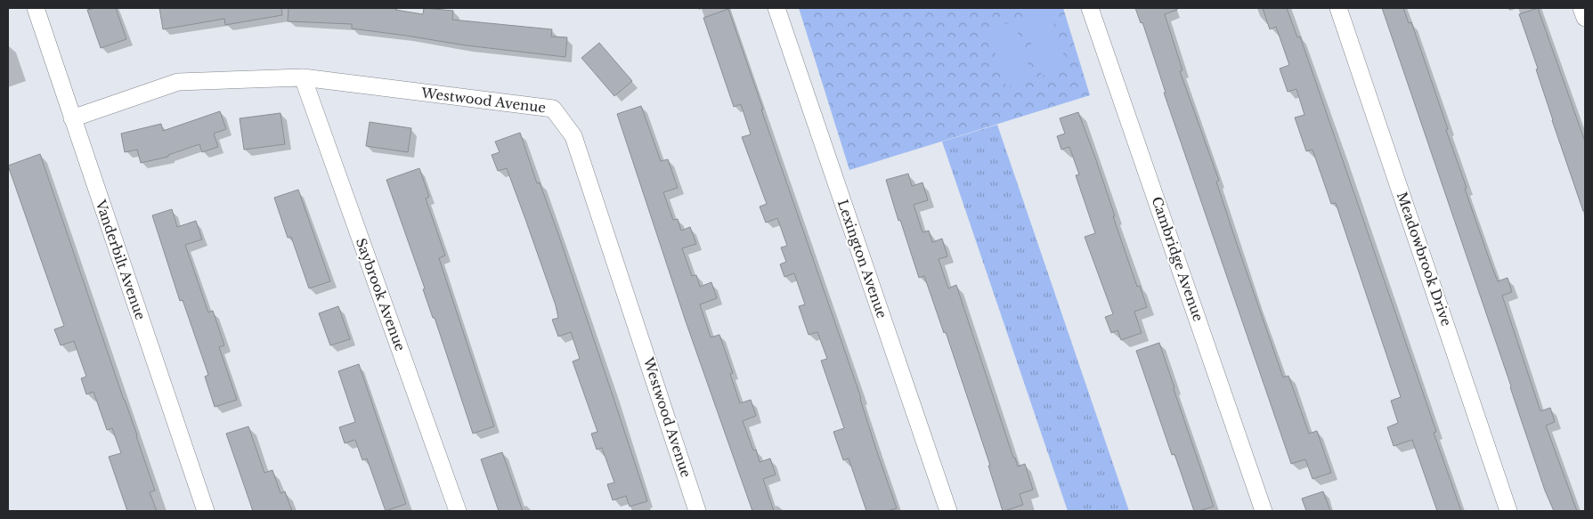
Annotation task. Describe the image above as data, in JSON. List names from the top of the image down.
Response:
{
  "streets": {
    "street": [
      "Westwood Avenue",
      "Lexington Avenue",
      "Cambridge Avenue",
      "Meadowbrook Drive",
      "Vanderbilt Avenue",
      "Saybrook Avenue"
    ]
  },
  "crossings": [
    ["Westwood Avenue", "Vanderbilt Avenue"],
    ["Westwood Avenue", "Saybrook Avenue"]
  ]
}
